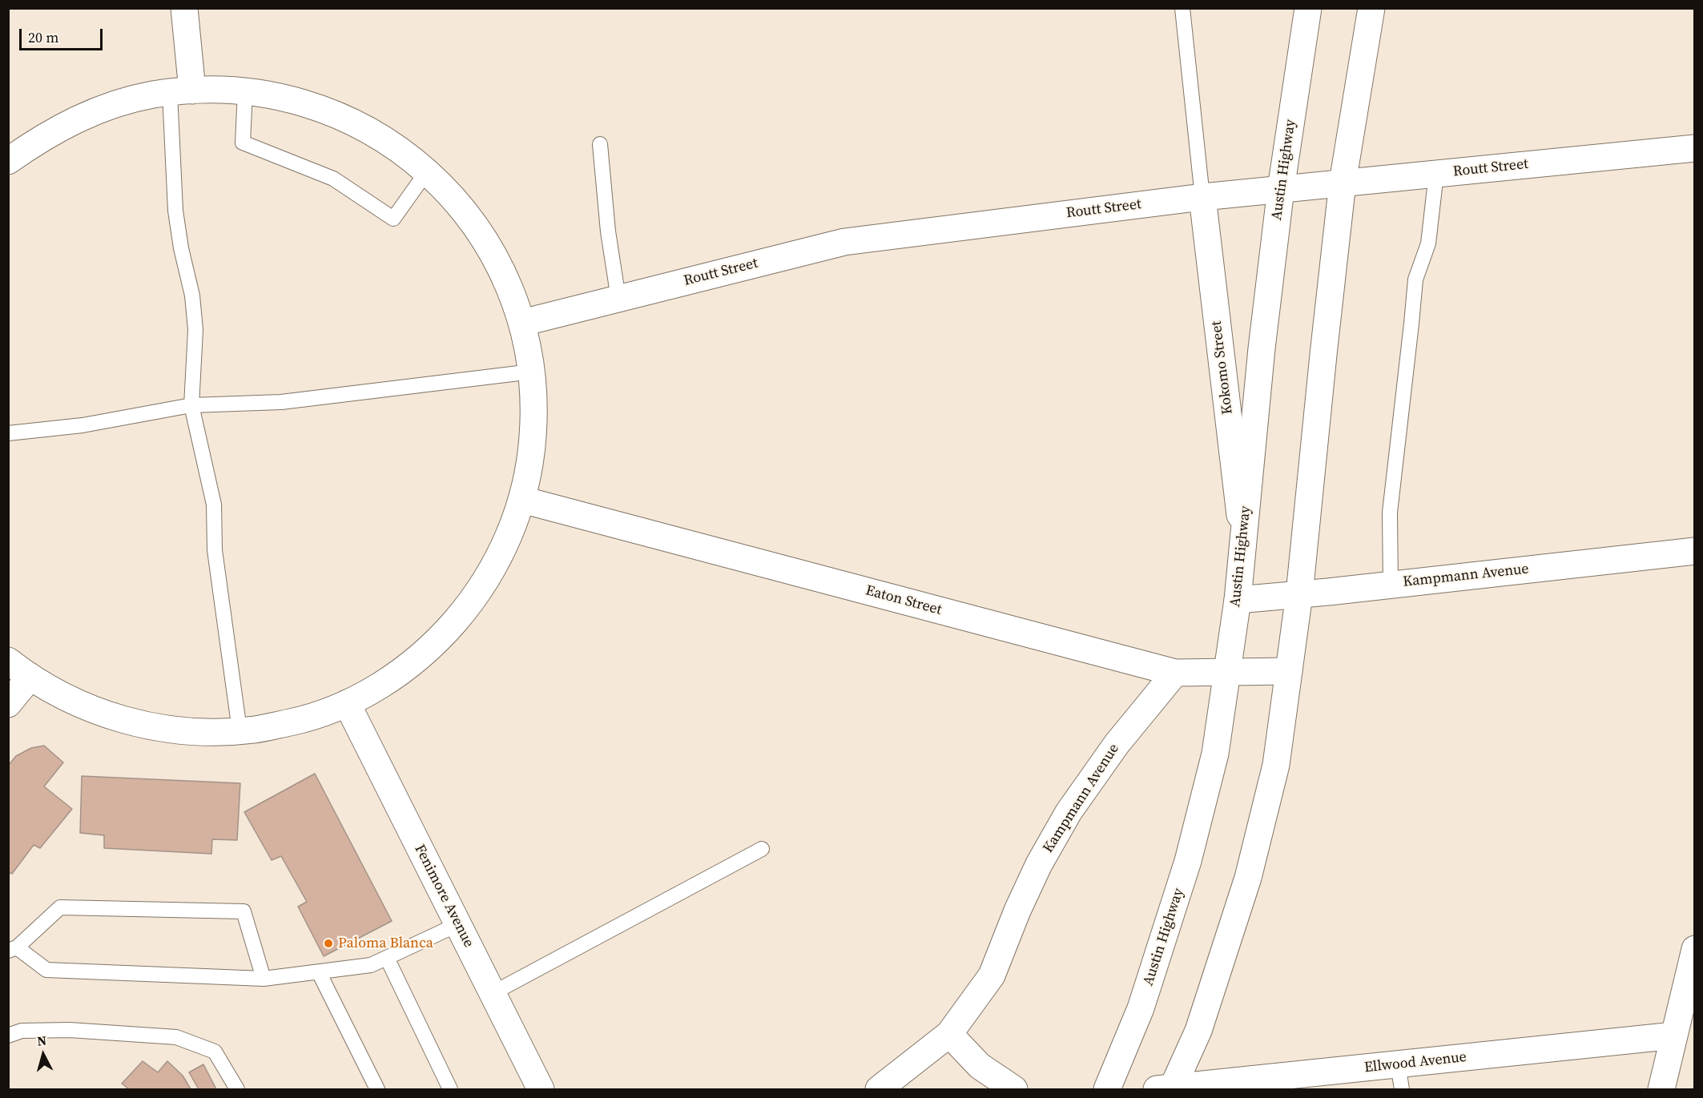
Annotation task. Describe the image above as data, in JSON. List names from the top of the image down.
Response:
{
  "streets": {
    "street": [
      "Routt Street",
      "Austin Highway",
      "Kokomo Street",
      "Kampmann Avenue",
      "Eaton Street",
      "Fenimore Avenue",
      "Ellwood Avenue"
    ]
  },
  "crossings": [
    ["Routt Street", "Austin Highway"],
    ["Routt Street", "Kokomo Street"],
    ["Austin Highway", "Kokomo Street"],
    ["Austin Highway", "Kampmann Avenue"],
    ["Austin Highway", "Eaton Street"],
    ["Kampmann Avenue", "Eaton Street"]
  ],
  "places": ["Paloma Blanca"],
  "scale_bar": "20 m",
  "north": "top"
}
